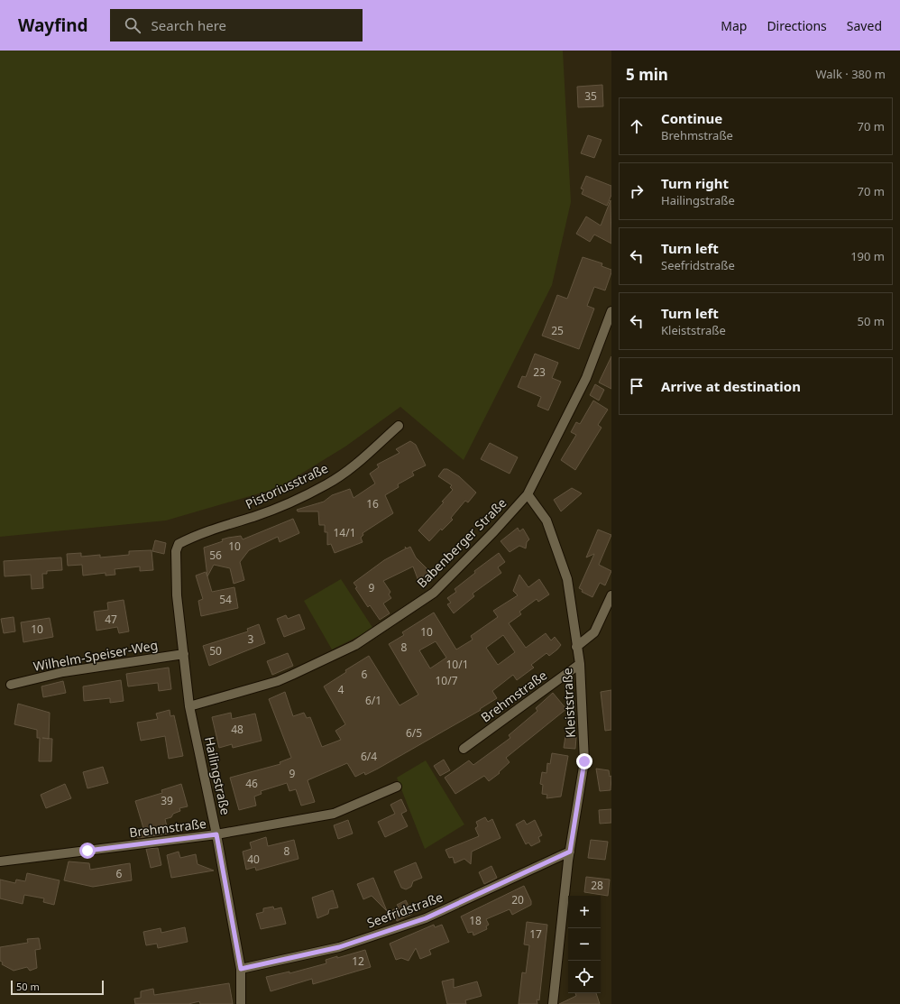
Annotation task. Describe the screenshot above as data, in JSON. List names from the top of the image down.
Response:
{
  "streets": {
    "street": [
      "Pistoriusstraße",
      "Babenberger Straße",
      "Wilhelm-Speiser-Weg",
      "Brehmstraße",
      "Kleiststraße",
      "Hailingstraße",
      "Seefridstraße"
    ]
  },
  "crossings": [
    ["Pistoriusstraße", "Hailingstraße"],
    ["Babenberger Straße", "Kleiststraße"],
    ["Babenberger Straße", "Hailingstraße"],
    ["Wilhelm-Speiser-Weg", "Hailingstraße"],
    ["Brehmstraße", "Kleiststraße"],
    ["Brehmstraße", "Hailingstraße"],
    ["Kleiststraße", "Seefridstraße"],
    ["Hailingstraße", "Seefridstraße"]
  ],
  "house_numbers": [
    "35",
    "25",
    "23",
    "16",
    "14/1",
    "10",
    "56",
    "9",
    "54",
    "47",
    "10",
    "10",
    "3",
    "8",
    "50",
    "10/1",
    "6",
    "10/7",
    "4",
    "6/1",
    "48",
    "6/5",
    "6/4",
    "9",
    "46",
    "39",
    "8",
    "40",
    "6",
    "28",
    "20",
    "18",
    "17",
    "12"
  ],
  "scale_bar": "50 m",
  "page": {
    "header": "Wayfind",
    "search": "Search here",
    "nav": ["Map", "Directions", "Saved"],
    "heading": ["5 min", "Walk · 380 m"],
    "list": [
      ["Continue", "Brehmstraße", "70 m"],
      ["Turn right", "Hailingstraße", "70 m"],
      ["Turn left", "Seefridstraße", "190 m"],
      ["Turn left", "Kleiststraße", "50 m"],
      "Arrive at destination"
    ],
    "map_buttons": ["+", "−"],
    "scale": "50 m"
  }
}
